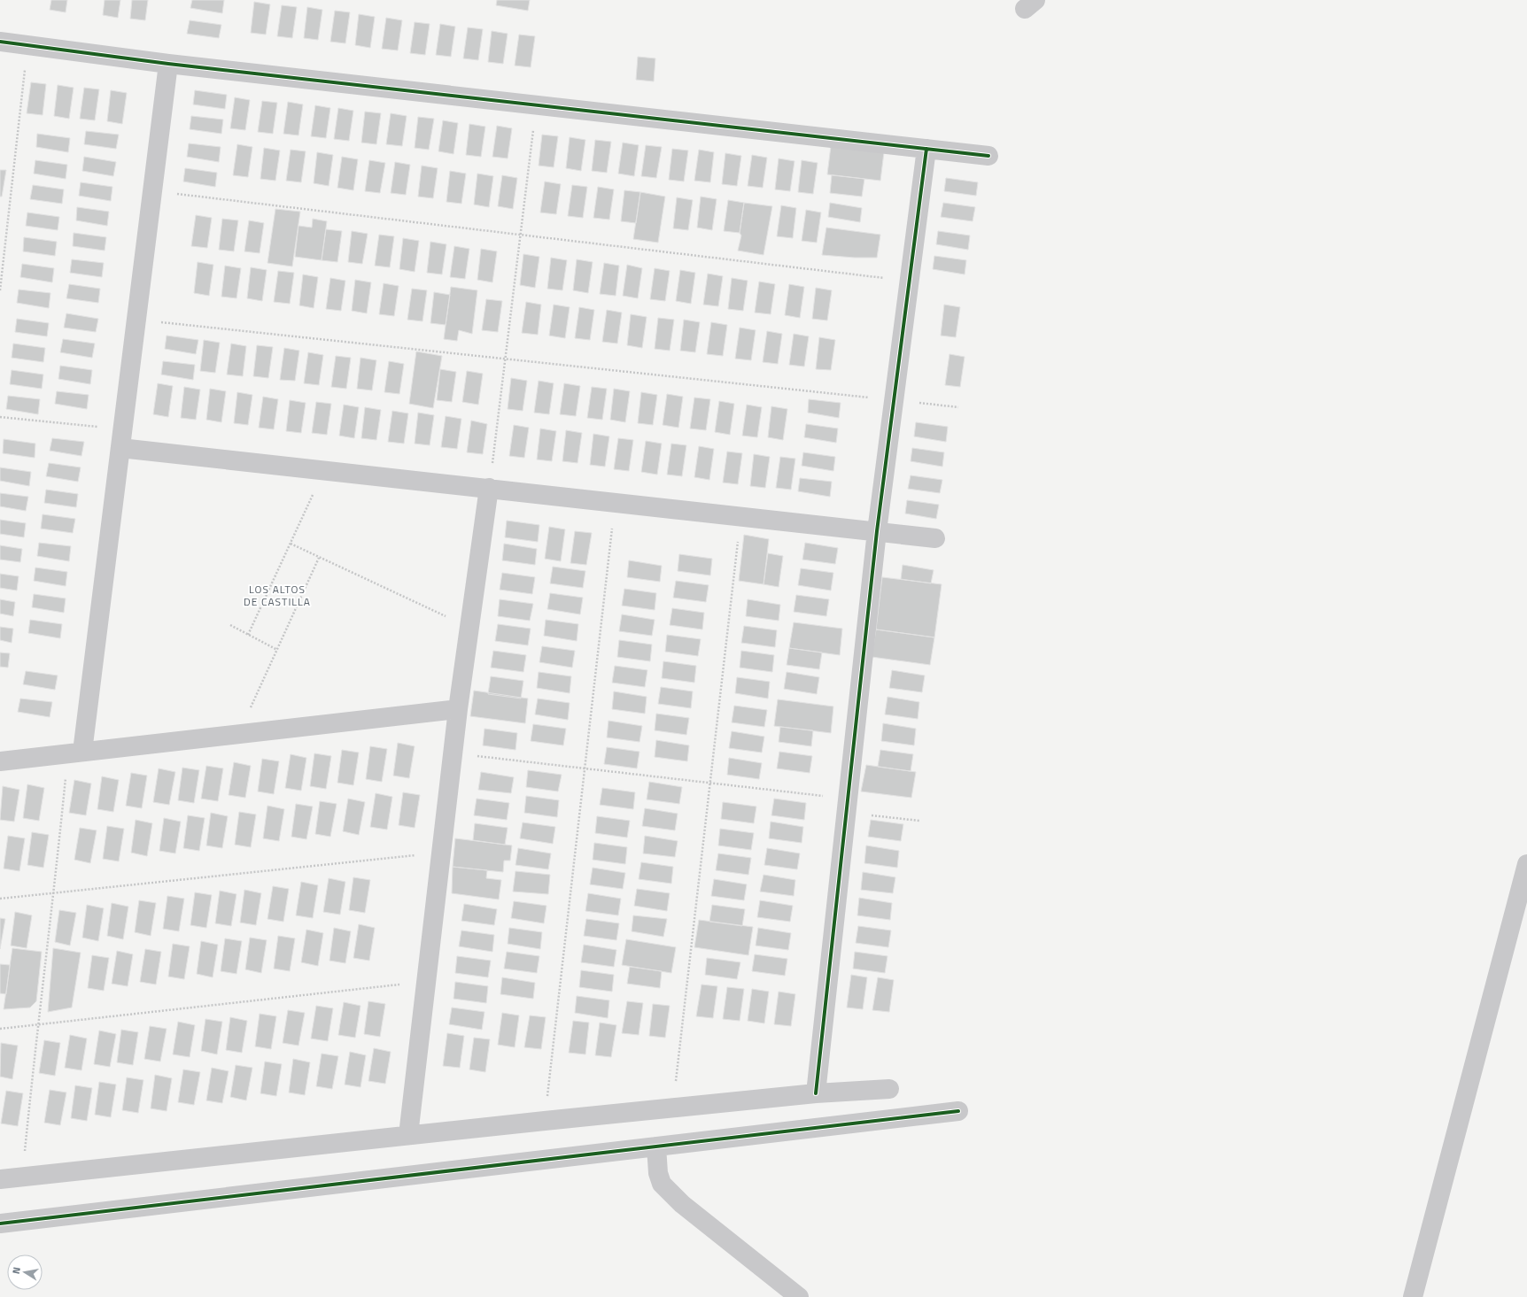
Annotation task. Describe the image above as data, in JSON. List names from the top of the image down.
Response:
{
  "districts": ["LOS ALTOS DE CASTILLA"],
  "north": "left"
}
